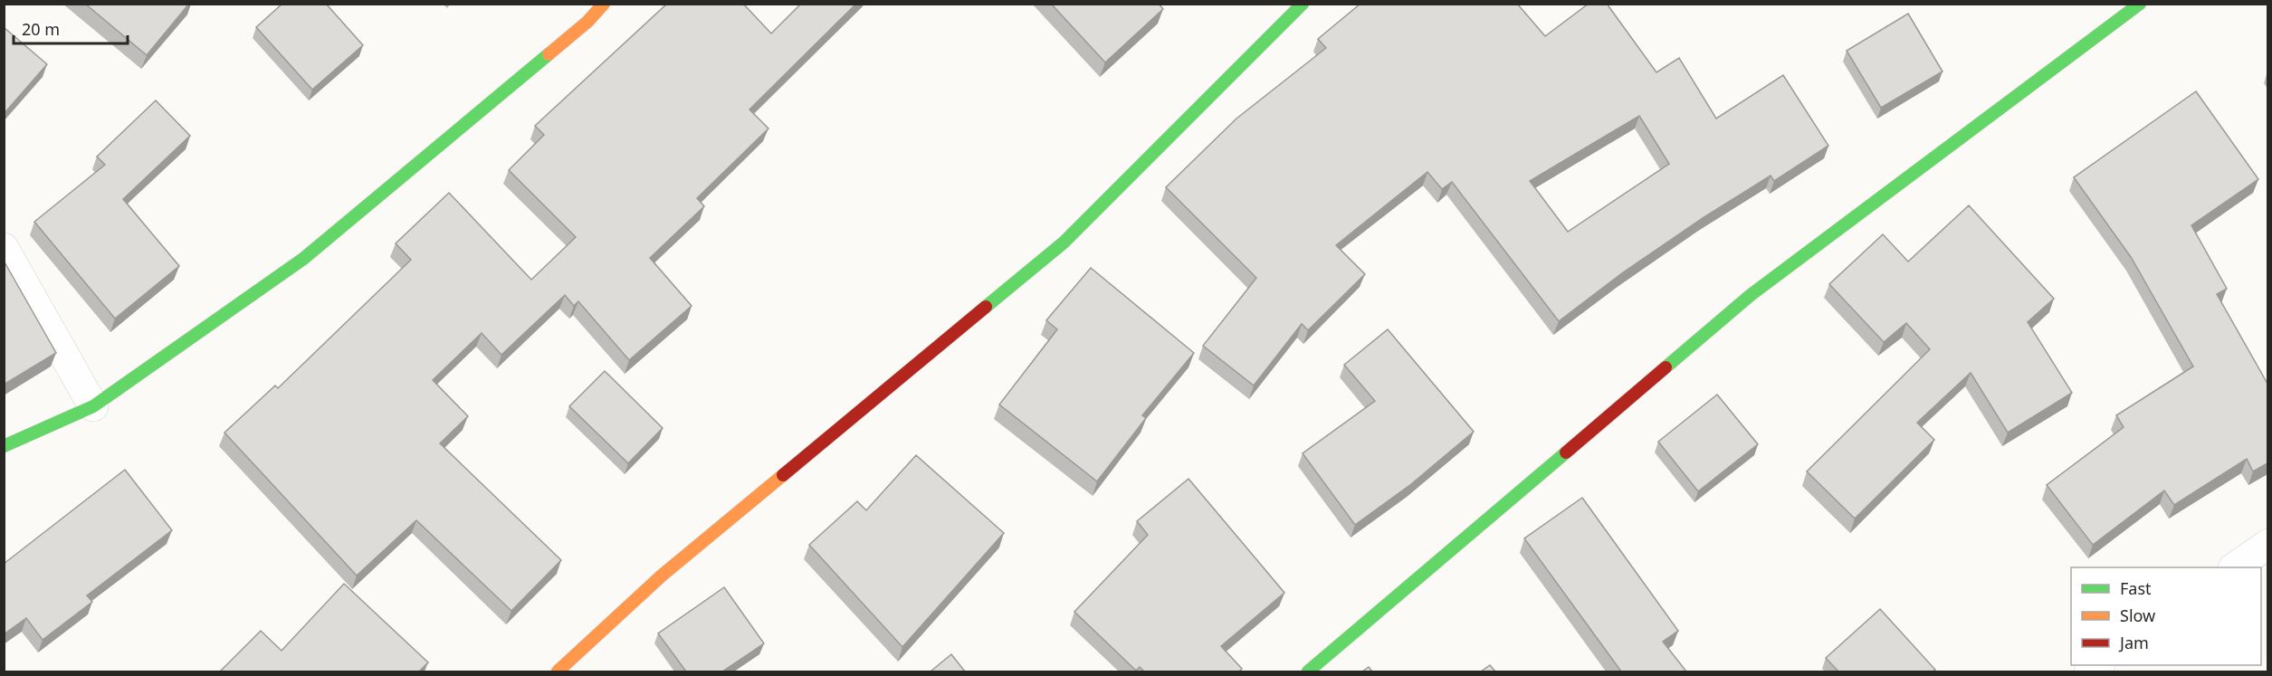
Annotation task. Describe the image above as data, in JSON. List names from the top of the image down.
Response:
{
  "legend": ["Fast", "Slow", "Jam"],
  "scale_bar": "20 m"
}
